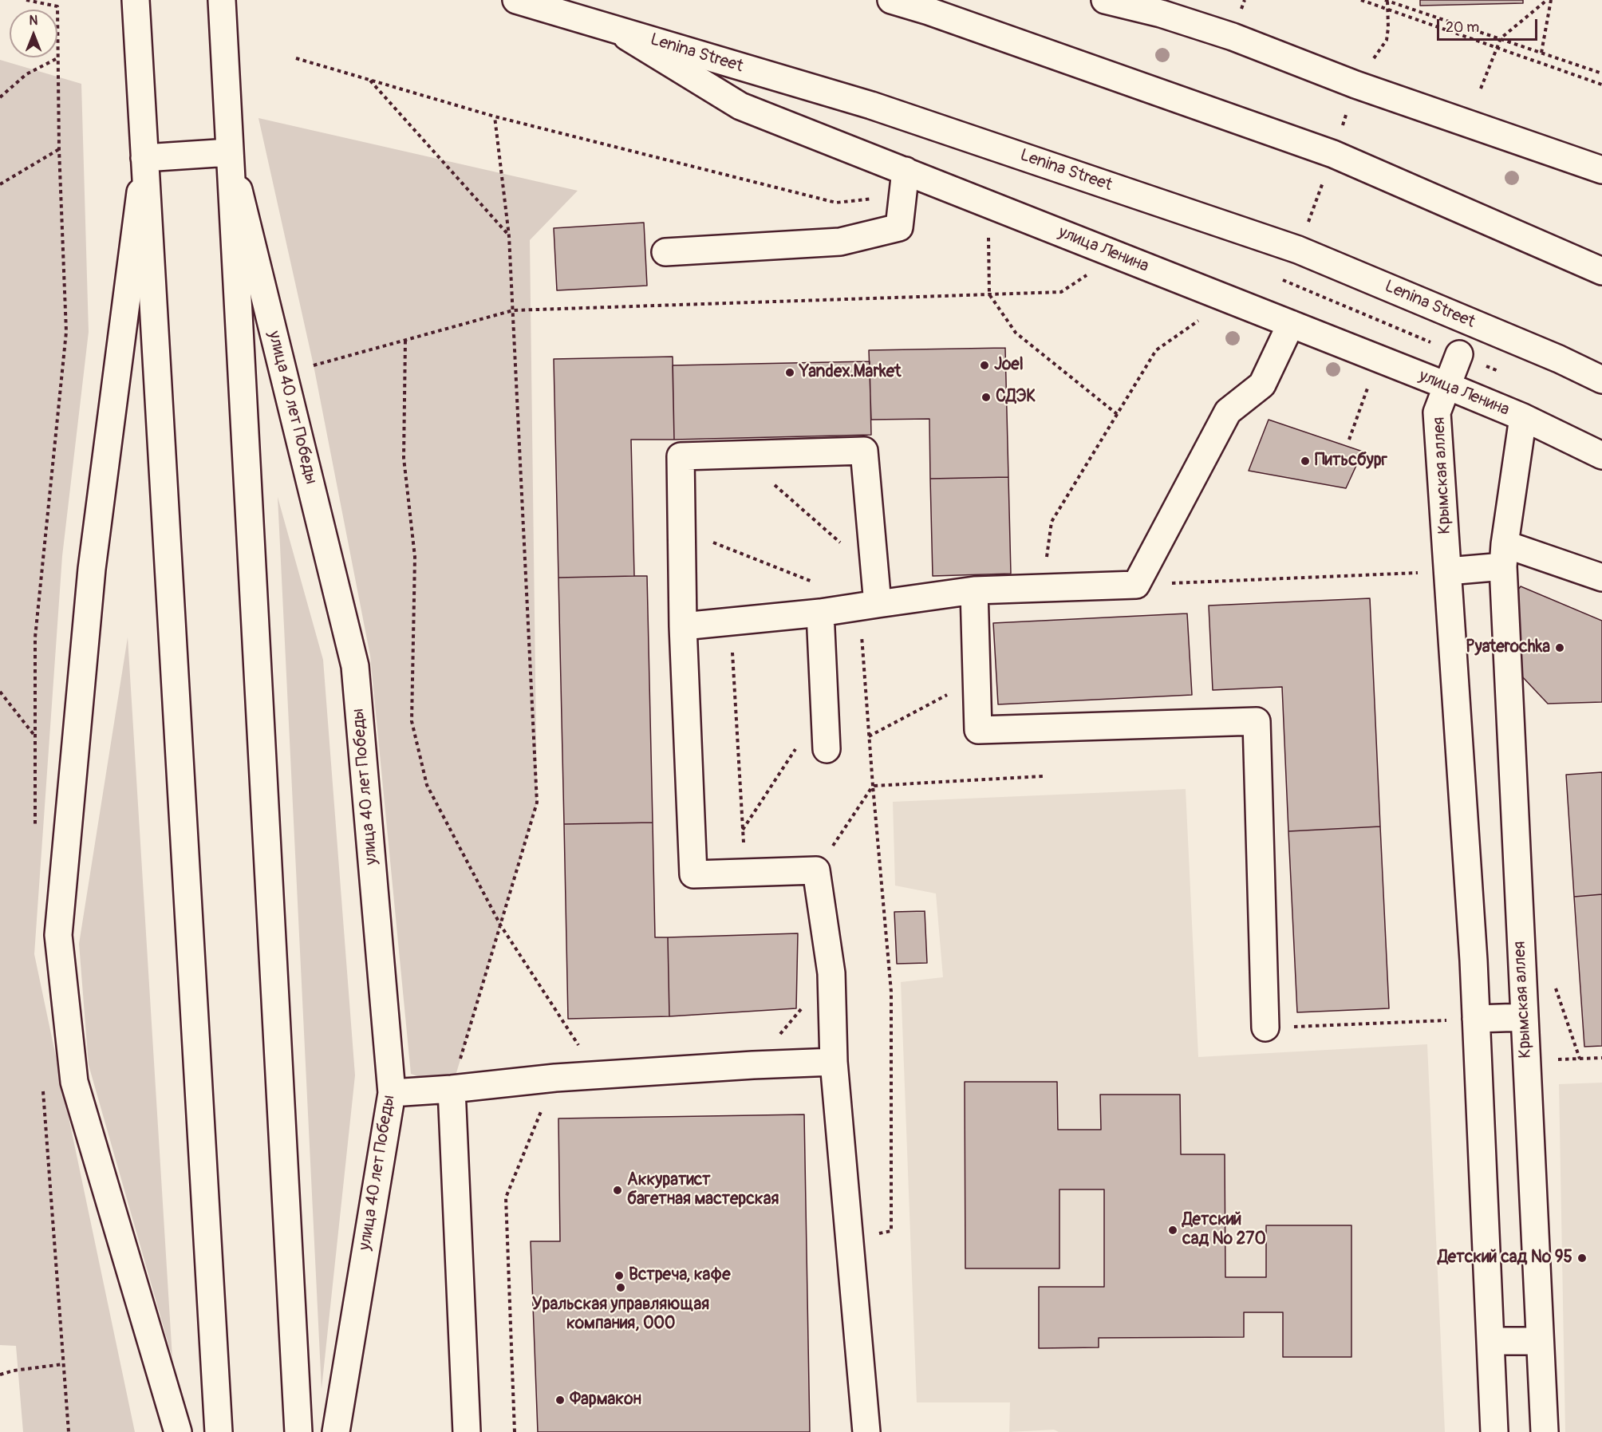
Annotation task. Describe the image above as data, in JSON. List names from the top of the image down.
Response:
{
  "streets": {
    "street": [
      "Lenina Street",
      "улица Ленина",
      "улица 40 лет Победы",
      "Крымская аллея"
    ]
  },
  "crossings": [
    ["Lenina Street", "улица Ленина"],
    ["улица Ленина", "Крымская аллея"]
  ],
  "places": [
    "Joel",
    "Yandex.Market",
    "СДЭК",
    "Питьсбург",
    "Pyaterochka",
    "Аккуратист багетная мастерская",
    "Детский сад № 270",
    "Детский сад № 95",
    "Встреча, кафе",
    "Уральская управляющая компания, ООО",
    "Фармакон"
  ],
  "scale_bar": "20 m",
  "north": "top"
}
